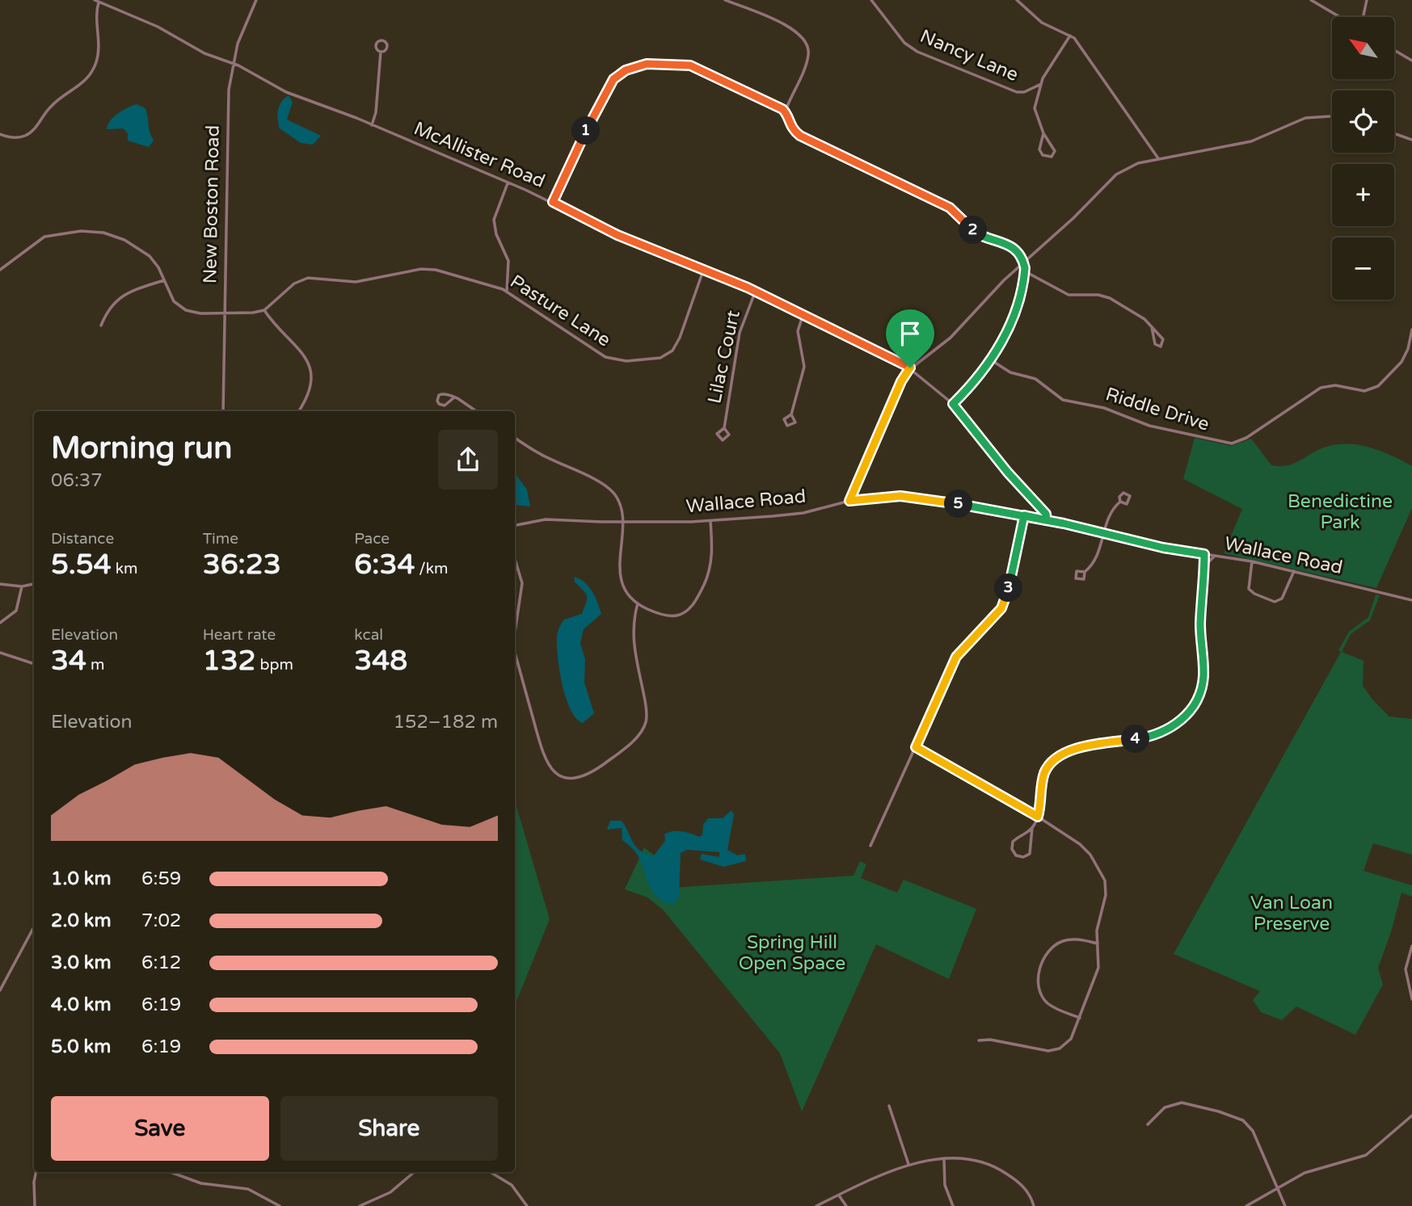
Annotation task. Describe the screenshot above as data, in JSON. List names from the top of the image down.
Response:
{
  "streets": {
    "street": [
      "Nancy Lane",
      "McAllister Road",
      "New Boston Road",
      "Pasture Lane",
      "Lilac Court",
      "Riddle Drive",
      "Wallace Road"
    ]
  },
  "crossings": [
    ["McAllister Road", "New Boston Road"],
    ["McAllister Road", "Pasture Lane"],
    ["McAllister Road", "Lilac Court"],
    ["McAllister Road", "Wallace Road"]
  ],
  "parks": ["Benedictine Park", "Van Loan Preserve", "Spring Hill Open Space"],
  "north": "top left",
  "page": {
    "map_buttons": ["+", "−"],
    "pins": [
      "1",
      "2",
      "5",
      "3",
      "4"
    ],
    "heading": ["Morning run", "06:37"],
    "stats": [
      ["Distance", "5.54 km"],
      ["Time", "36:23"],
      ["Pace", "6:34 /km"],
      ["Elevation", "34 m"],
      ["Heart rate", "132 bpm"],
      ["kcal", "348"]
    ],
    "chart": ["Elevation", "152–182 m"],
    "list": [
      {
        "name": "1.0 km",
        "note": "6:59"
      },
      {
        "name": "2.0 km",
        "note": "7:02"
      },
      {
        "name": "3.0 km",
        "note": "6:12"
      },
      {
        "name": "4.0 km",
        "note": "6:19"
      },
      {
        "name": "5.0 km",
        "note": "6:19"
      }
    ],
    "buttons": ["Save", "Share"]
  }
}
